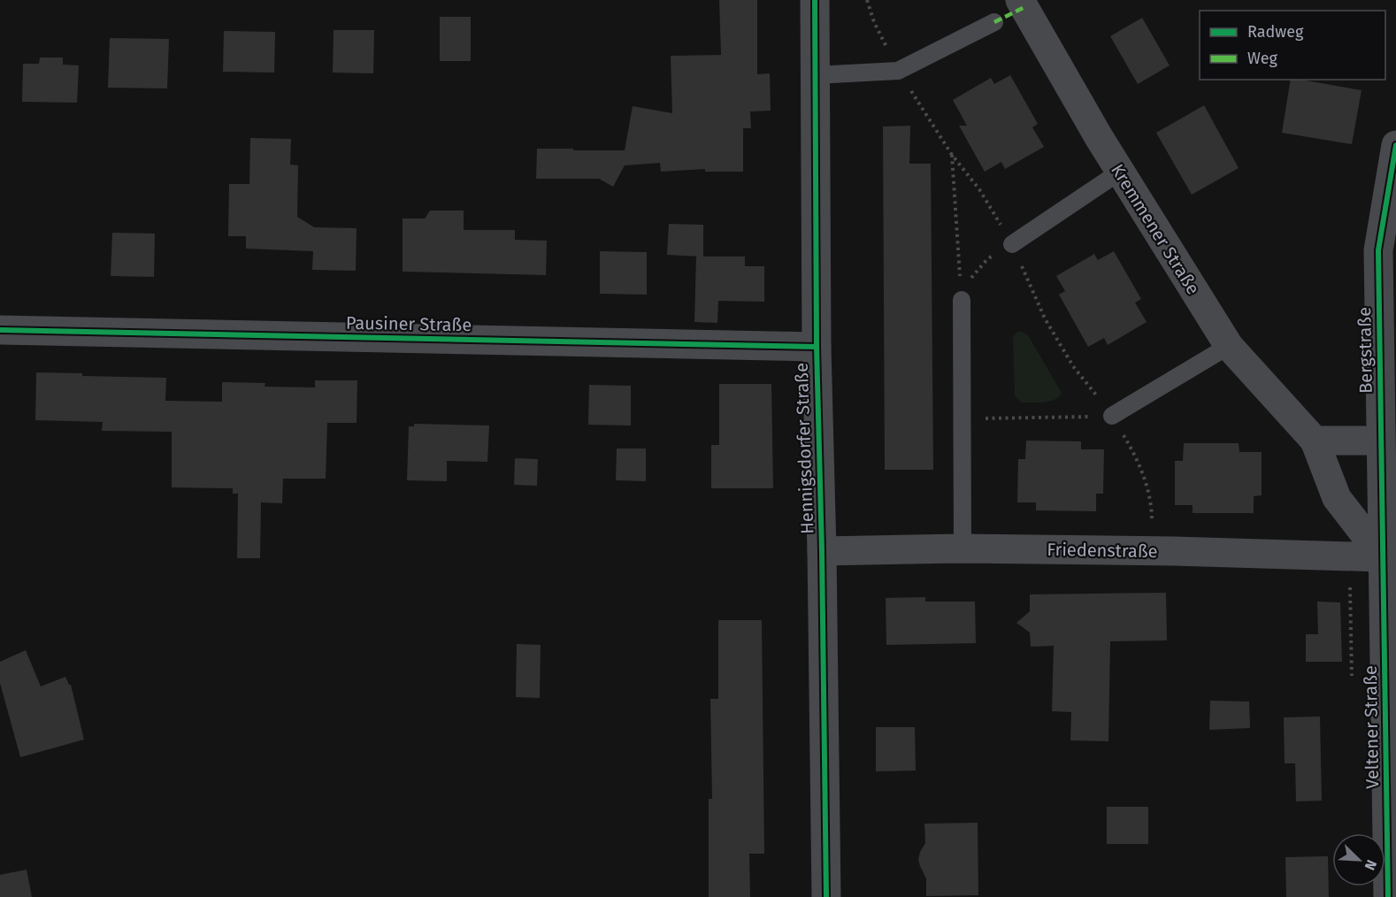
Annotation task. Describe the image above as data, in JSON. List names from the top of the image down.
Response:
{
  "streets": {
    "street": [
      "Kremmener Straße",
      "Pausiner Straße",
      "Bergstraße",
      "Hennigsdorfer Straße",
      "Friedenstraße",
      "Veltener Straße"
    ]
  },
  "crossings": [
    ["Kremmener Straße", "Bergstraße"],
    ["Kremmener Straße", "Friedenstraße"],
    ["Kremmener Straße", "Veltener Straße"],
    ["Pausiner Straße", "Hennigsdorfer Straße"],
    ["Bergstraße", "Friedenstraße"],
    ["Bergstraße", "Veltener Straße"],
    ["Hennigsdorfer Straße", "Friedenstraße"],
    ["Friedenstraße", "Veltener Straße"]
  ],
  "legend": ["Radweg", "Weg"],
  "north": "bottom right"
}
